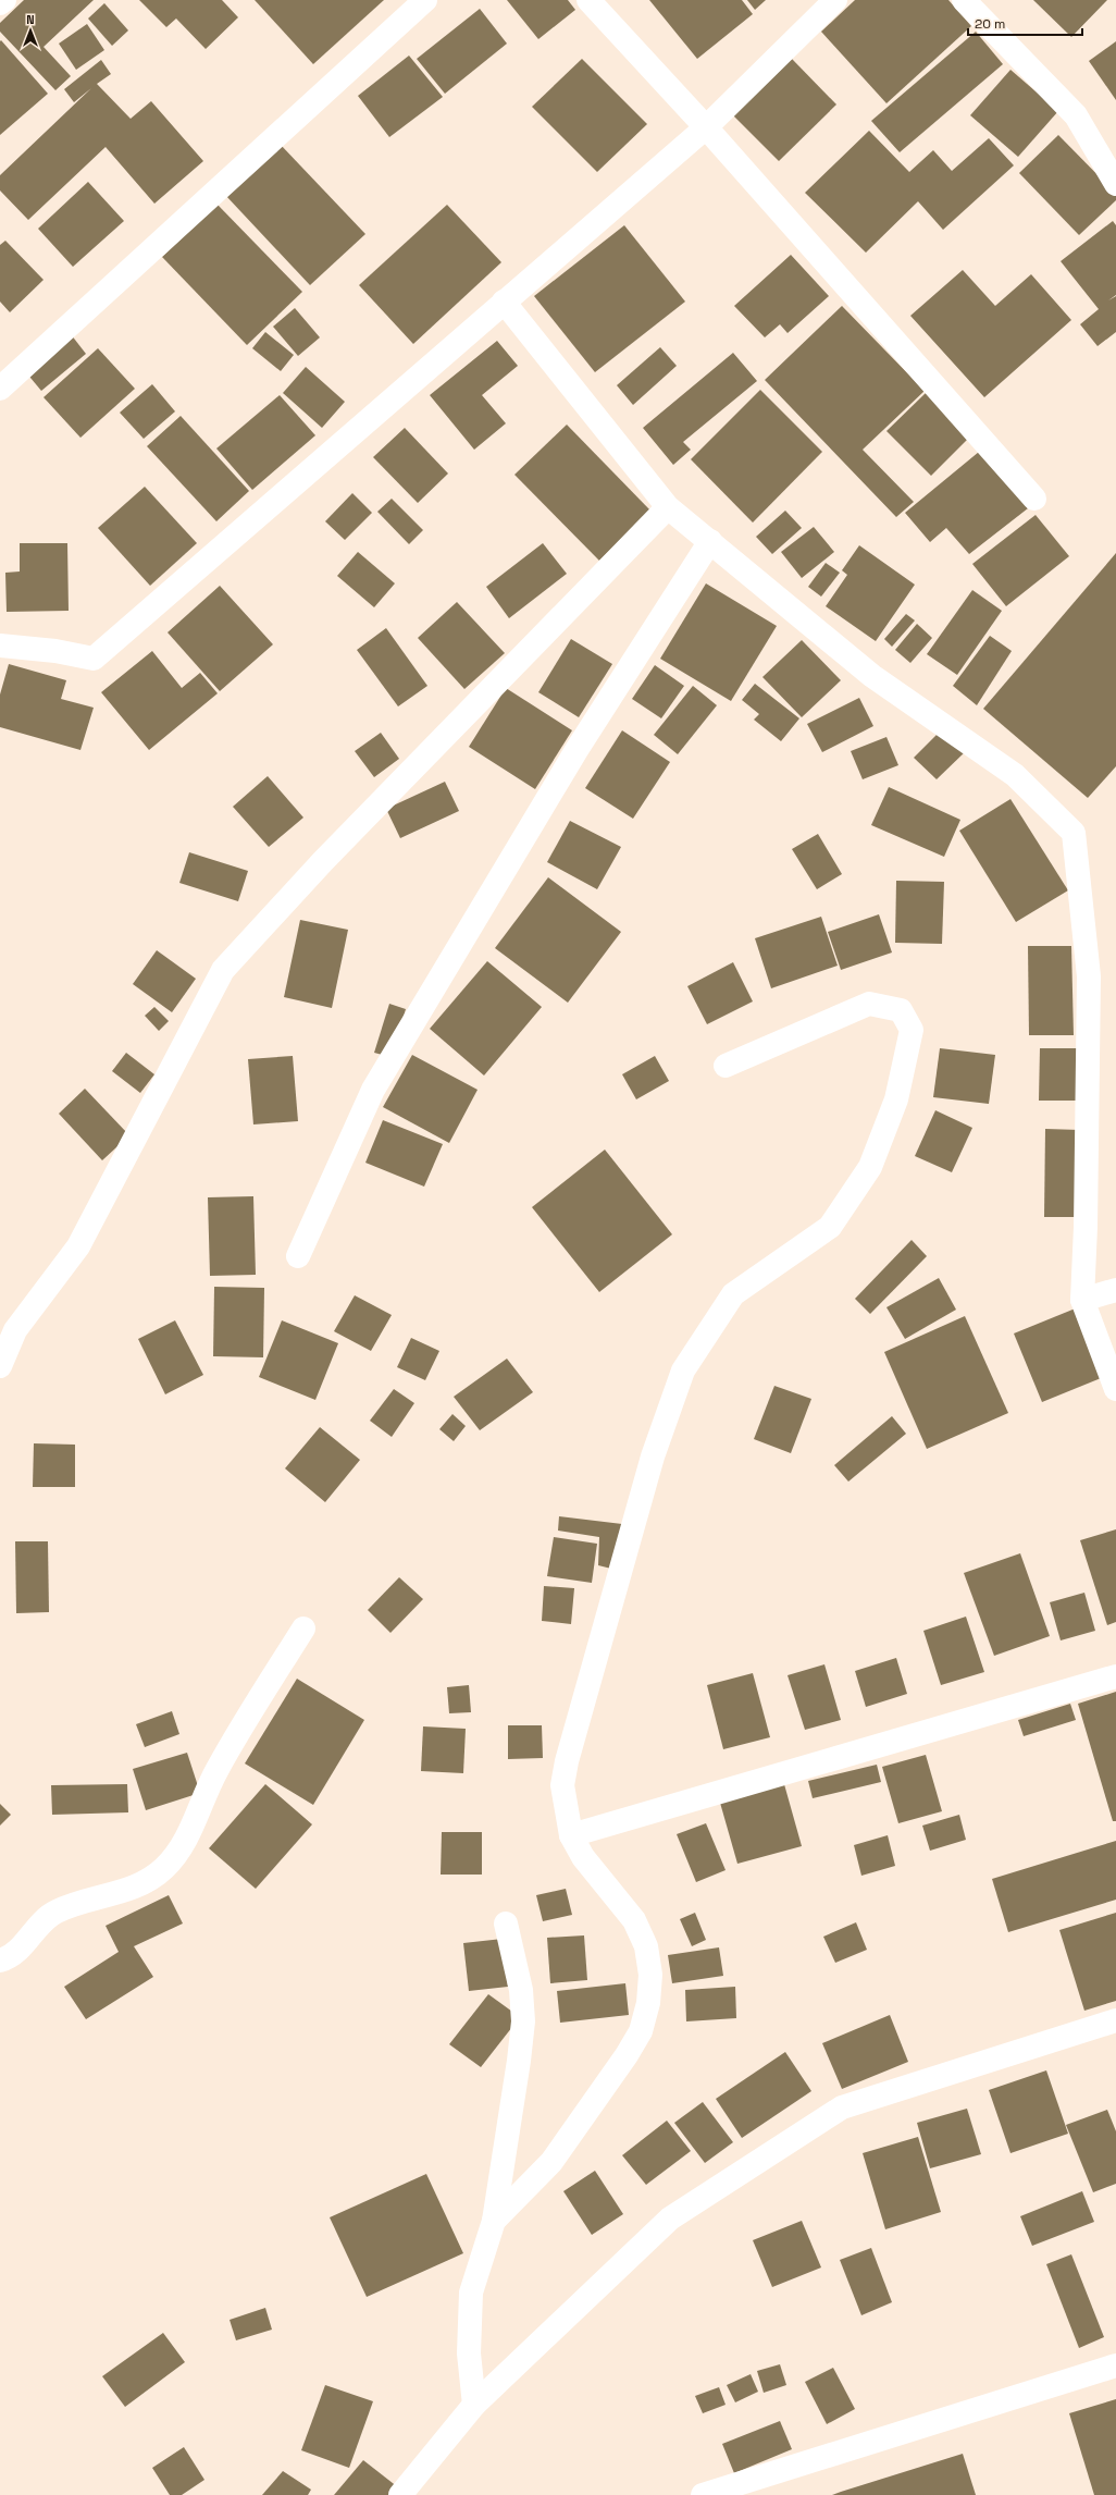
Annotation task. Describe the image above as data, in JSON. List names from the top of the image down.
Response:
{
  "scale_bar": "20 m",
  "north": "top"
}
